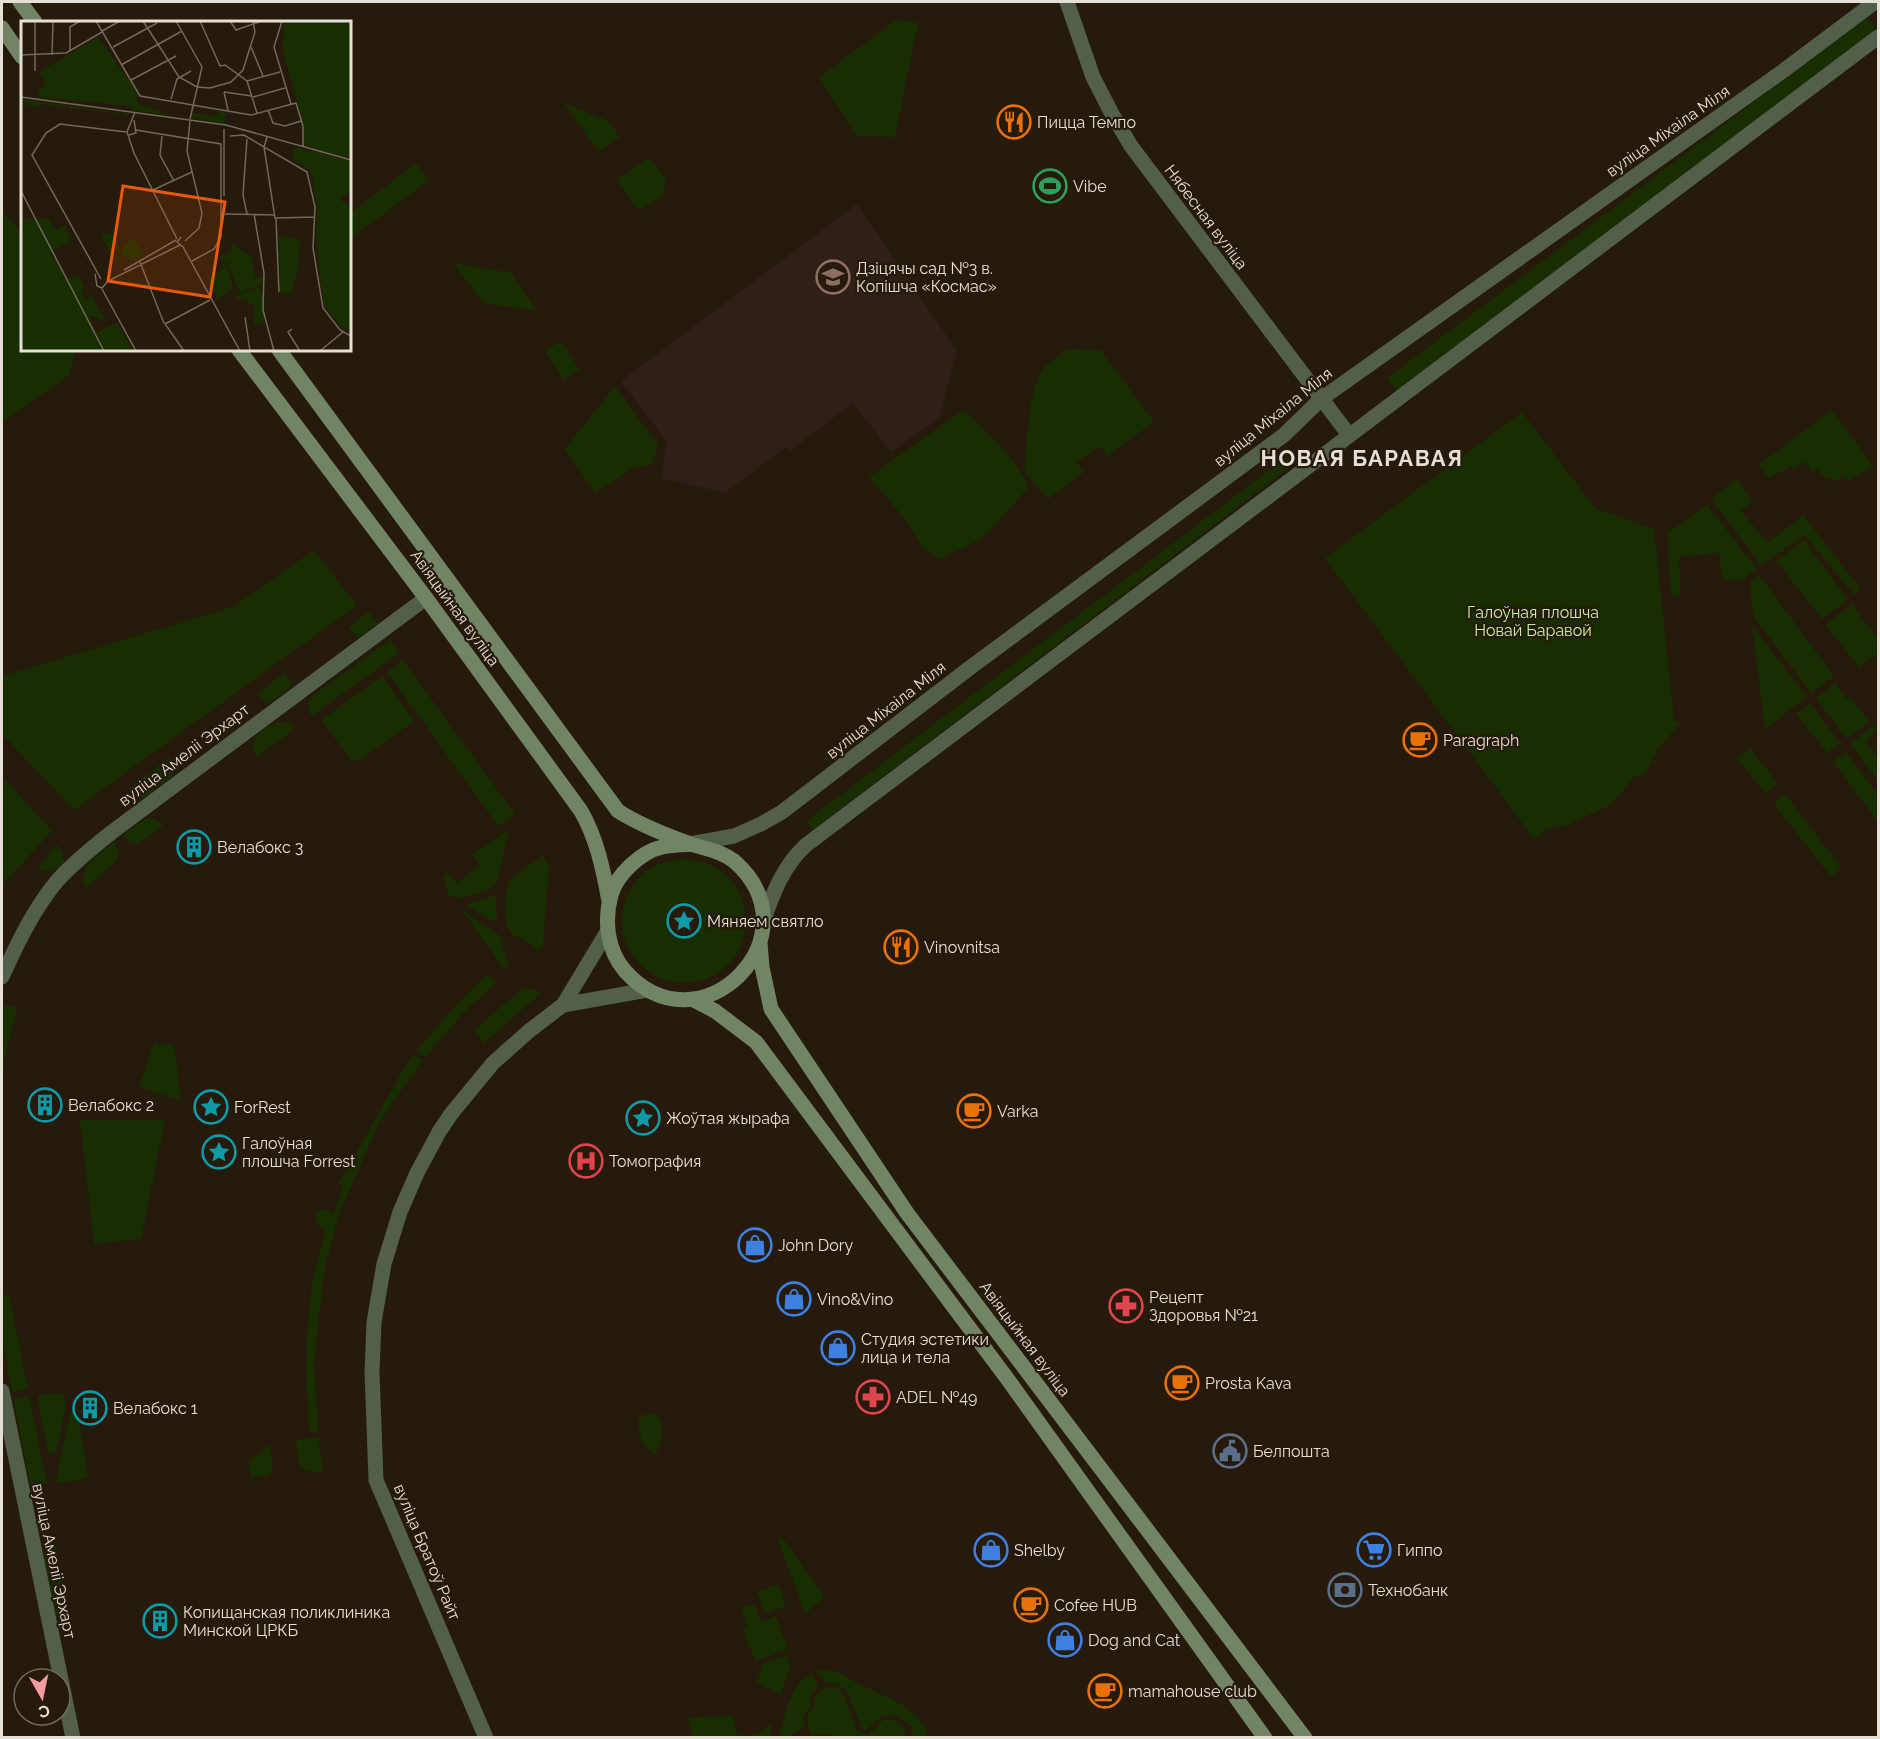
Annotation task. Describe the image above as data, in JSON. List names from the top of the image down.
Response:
{
  "streets": {
    "main road": ["Авіяцыйная вуліца"],
    "street": [
      "вуліца Міхаіла Міля",
      "Нябесная вуліца",
      "вуліца Амеліі Эрхарт",
      "вуліца Братоў Райт"
    ]
  },
  "crossings": [
    ["вуліца Міхаіла Міля", "Нябесная вуліца"],
    ["вуліца Міхаіла Міля", "Авіяцыйная вуліца"],
    ["Авіяцыйная вуліца", "вуліца Амеліі Эрхарт"]
  ],
  "districts": ["НОВАЯ БАРАВАЯ"],
  "parks": ["Галоўная плошча Новай Баравой"],
  "places": {
    "restaurant": ["Пицца Темпо", "Vinovnitsa"],
    "sports": ["Vibe"],
    "school or university": ["Дзіцячы сад №3 в. Копішча «Космас»"],
    "cafe": [
      "Paragraph",
      "Varka",
      "Prosta Kava",
      "Cofee HUB",
      "mamahouse club"
    ],
    "building": [
      "Велабокс 3",
      "Велабокс 2",
      "Велабокс 1",
      "Копищанская поликлиника Минской ЦРКБ"
    ],
    "place": [
      "Мяняем святло",
      "ForRest",
      "Жоўтая жырафа",
      "Галоўная плошча Forrest"
    ],
    "hospital": ["Томография"],
    "shop": [
      "John Dory",
      "Vino&Vino",
      "Студия эстетики лица и тела",
      "Shelby",
      "Dog and Cat"
    ],
    "pharmacy": ["Рецепт Здоровья №21", "ADEL №49"],
    "public building": ["Белпошта"],
    "supermarket": ["Гиппо"],
    "bank": ["Технобанк"]
  },
  "north": "bottom"
}
